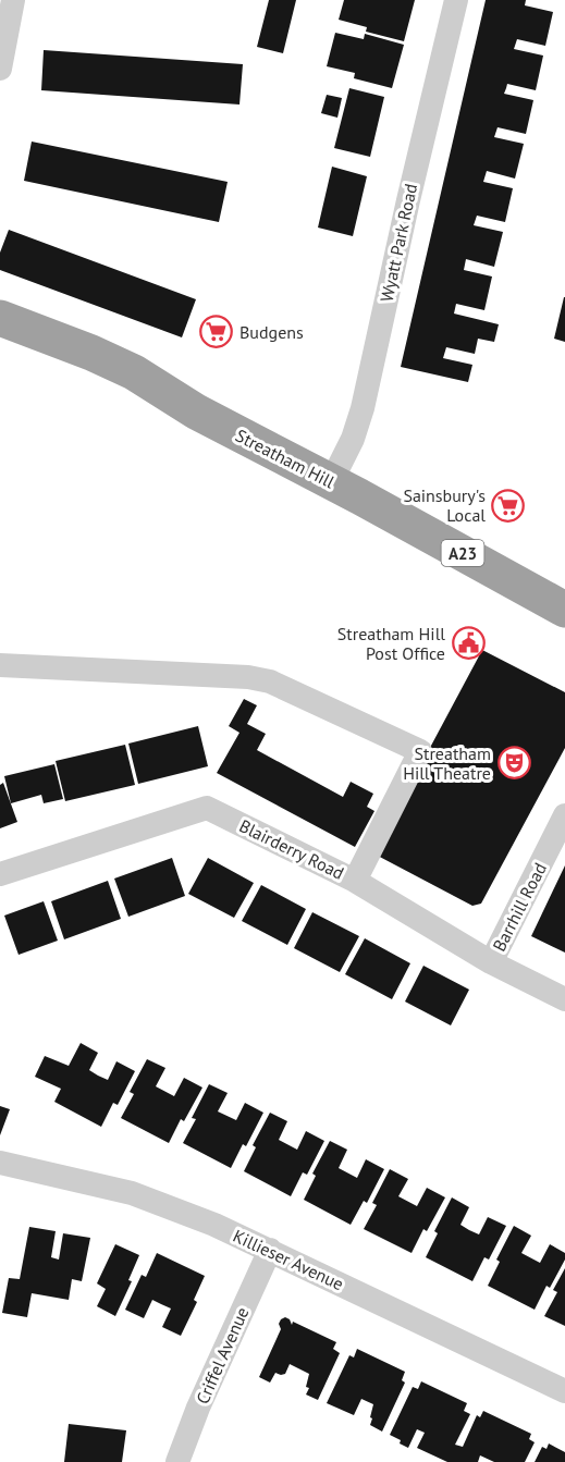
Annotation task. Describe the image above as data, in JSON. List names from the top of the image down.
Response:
{
  "streets": {
    "highway": ["Streatham Hill", "A23"],
    "street": [
      "Wyatt Park Road",
      "Blairderry Road",
      "Barrhill Road",
      "Killieser Avenue",
      "Criffel Avenue"
    ]
  },
  "crossings": [
    ["Wyatt Park Road", "Streatham Hill"],
    ["Blairderry Road", "Barrhill Road"],
    ["Killieser Avenue", "Criffel Avenue"]
  ],
  "places": {
    "supermarket": ["Budgens", "Sainsbury's Local"],
    "public building": ["Streatham Hill Post Office"],
    "theatre": ["Streatham Hill Theatre"]
  }
}
